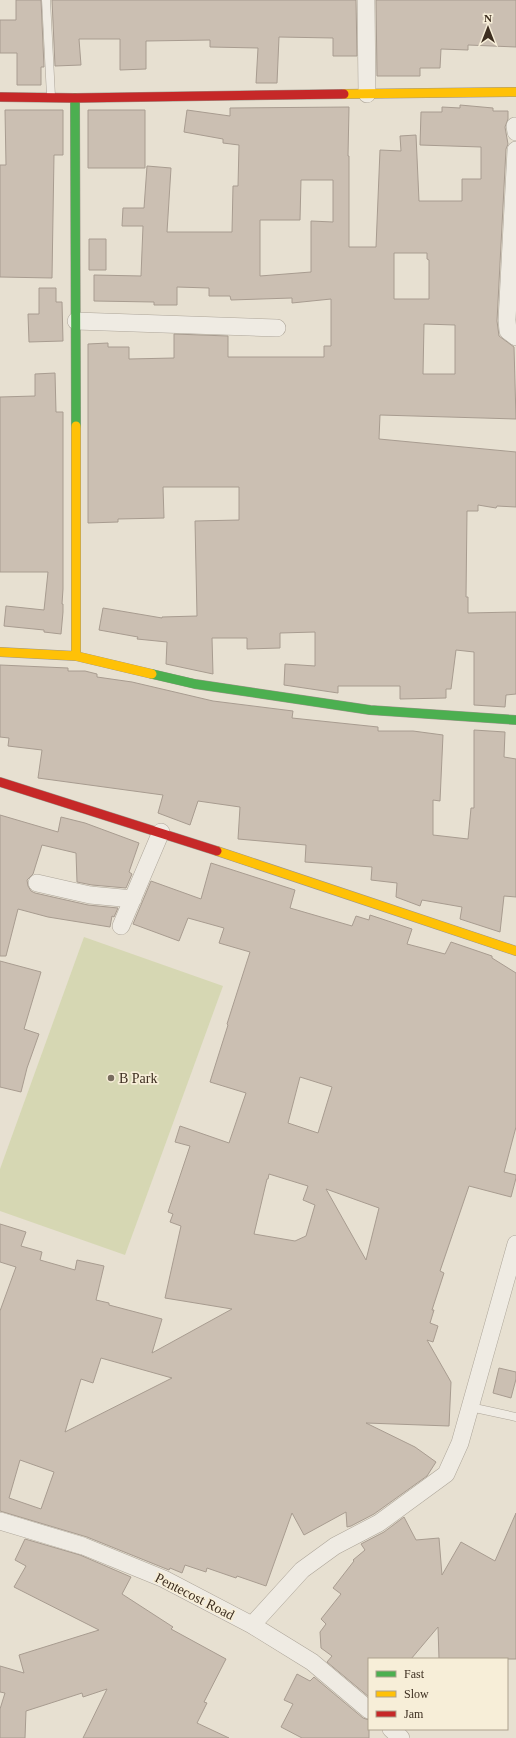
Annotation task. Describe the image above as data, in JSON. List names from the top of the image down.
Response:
{
  "streets": {
    "street": ["Pentecost Road"]
  },
  "places": ["B Park"],
  "legend": ["Fast", "Slow", "Jam"],
  "north": "top"
}
